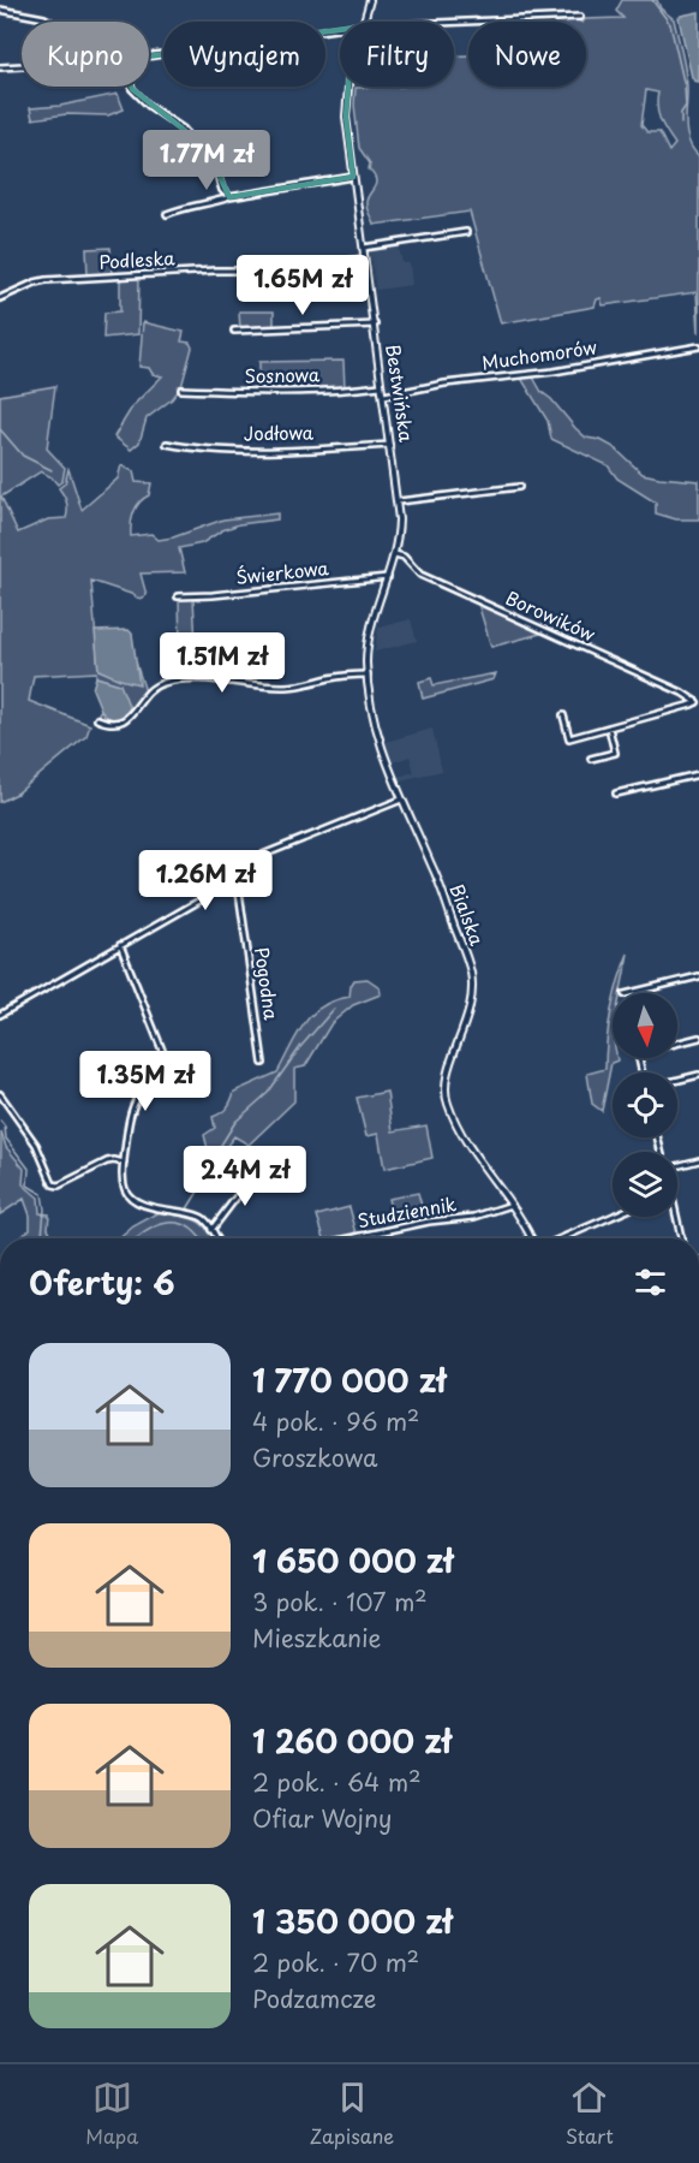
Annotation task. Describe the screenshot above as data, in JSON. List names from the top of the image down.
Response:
{
  "streets": {
    "street": [
      "Podleska",
      "Muchomorów",
      "Sosnowa",
      "Bestwińska",
      "Jodłowa",
      "Świerkowa",
      "Borowików",
      "Bialska",
      "Pogodna",
      "Studziennik"
    ]
  },
  "crossings": [
    ["Podleska", "Bestwińska"],
    ["Muchomorów", "Bestwińska"],
    ["Sosnowa", "Bestwińska"],
    ["Bestwińska", "Jodłowa"],
    ["Bestwińska", "Świerkowa"],
    ["Bestwińska", "Borowików"],
    ["Bestwińska", "Bialska"],
    ["Świerkowa", "Bialska"],
    ["Bialska", "Studziennik"]
  ],
  "north": "bottom",
  "page": {
    "chip": [
      "Kupno",
      "Wynajem",
      "Filtry",
      "Nowe"
    ],
    "price": [
      "1.77M zł",
      "1.65M zł",
      "1.51M zł",
      "1.26M zł",
      "1.35M zł",
      "2.4M zł"
    ],
    "heading": "Oferty: 6",
    "list": [
      {
        "name": "1 770 000 zł",
        "note": "4 pok. · 96 m² · Groszkowa"
      },
      {
        "name": "1 650 000 zł",
        "note": "3 pok. · 107 m² · Mieszkanie"
      },
      {
        "name": "1 260 000 zł",
        "note": "2 pok. · 64 m² · Ofiar Wojny"
      },
      {
        "name": "1 350 000 zł",
        "note": "2 pok. · 70 m² · Podzamcze"
      }
    ],
    "tabs": ["Mapa", "Zapisane", "Start"]
  }
}
